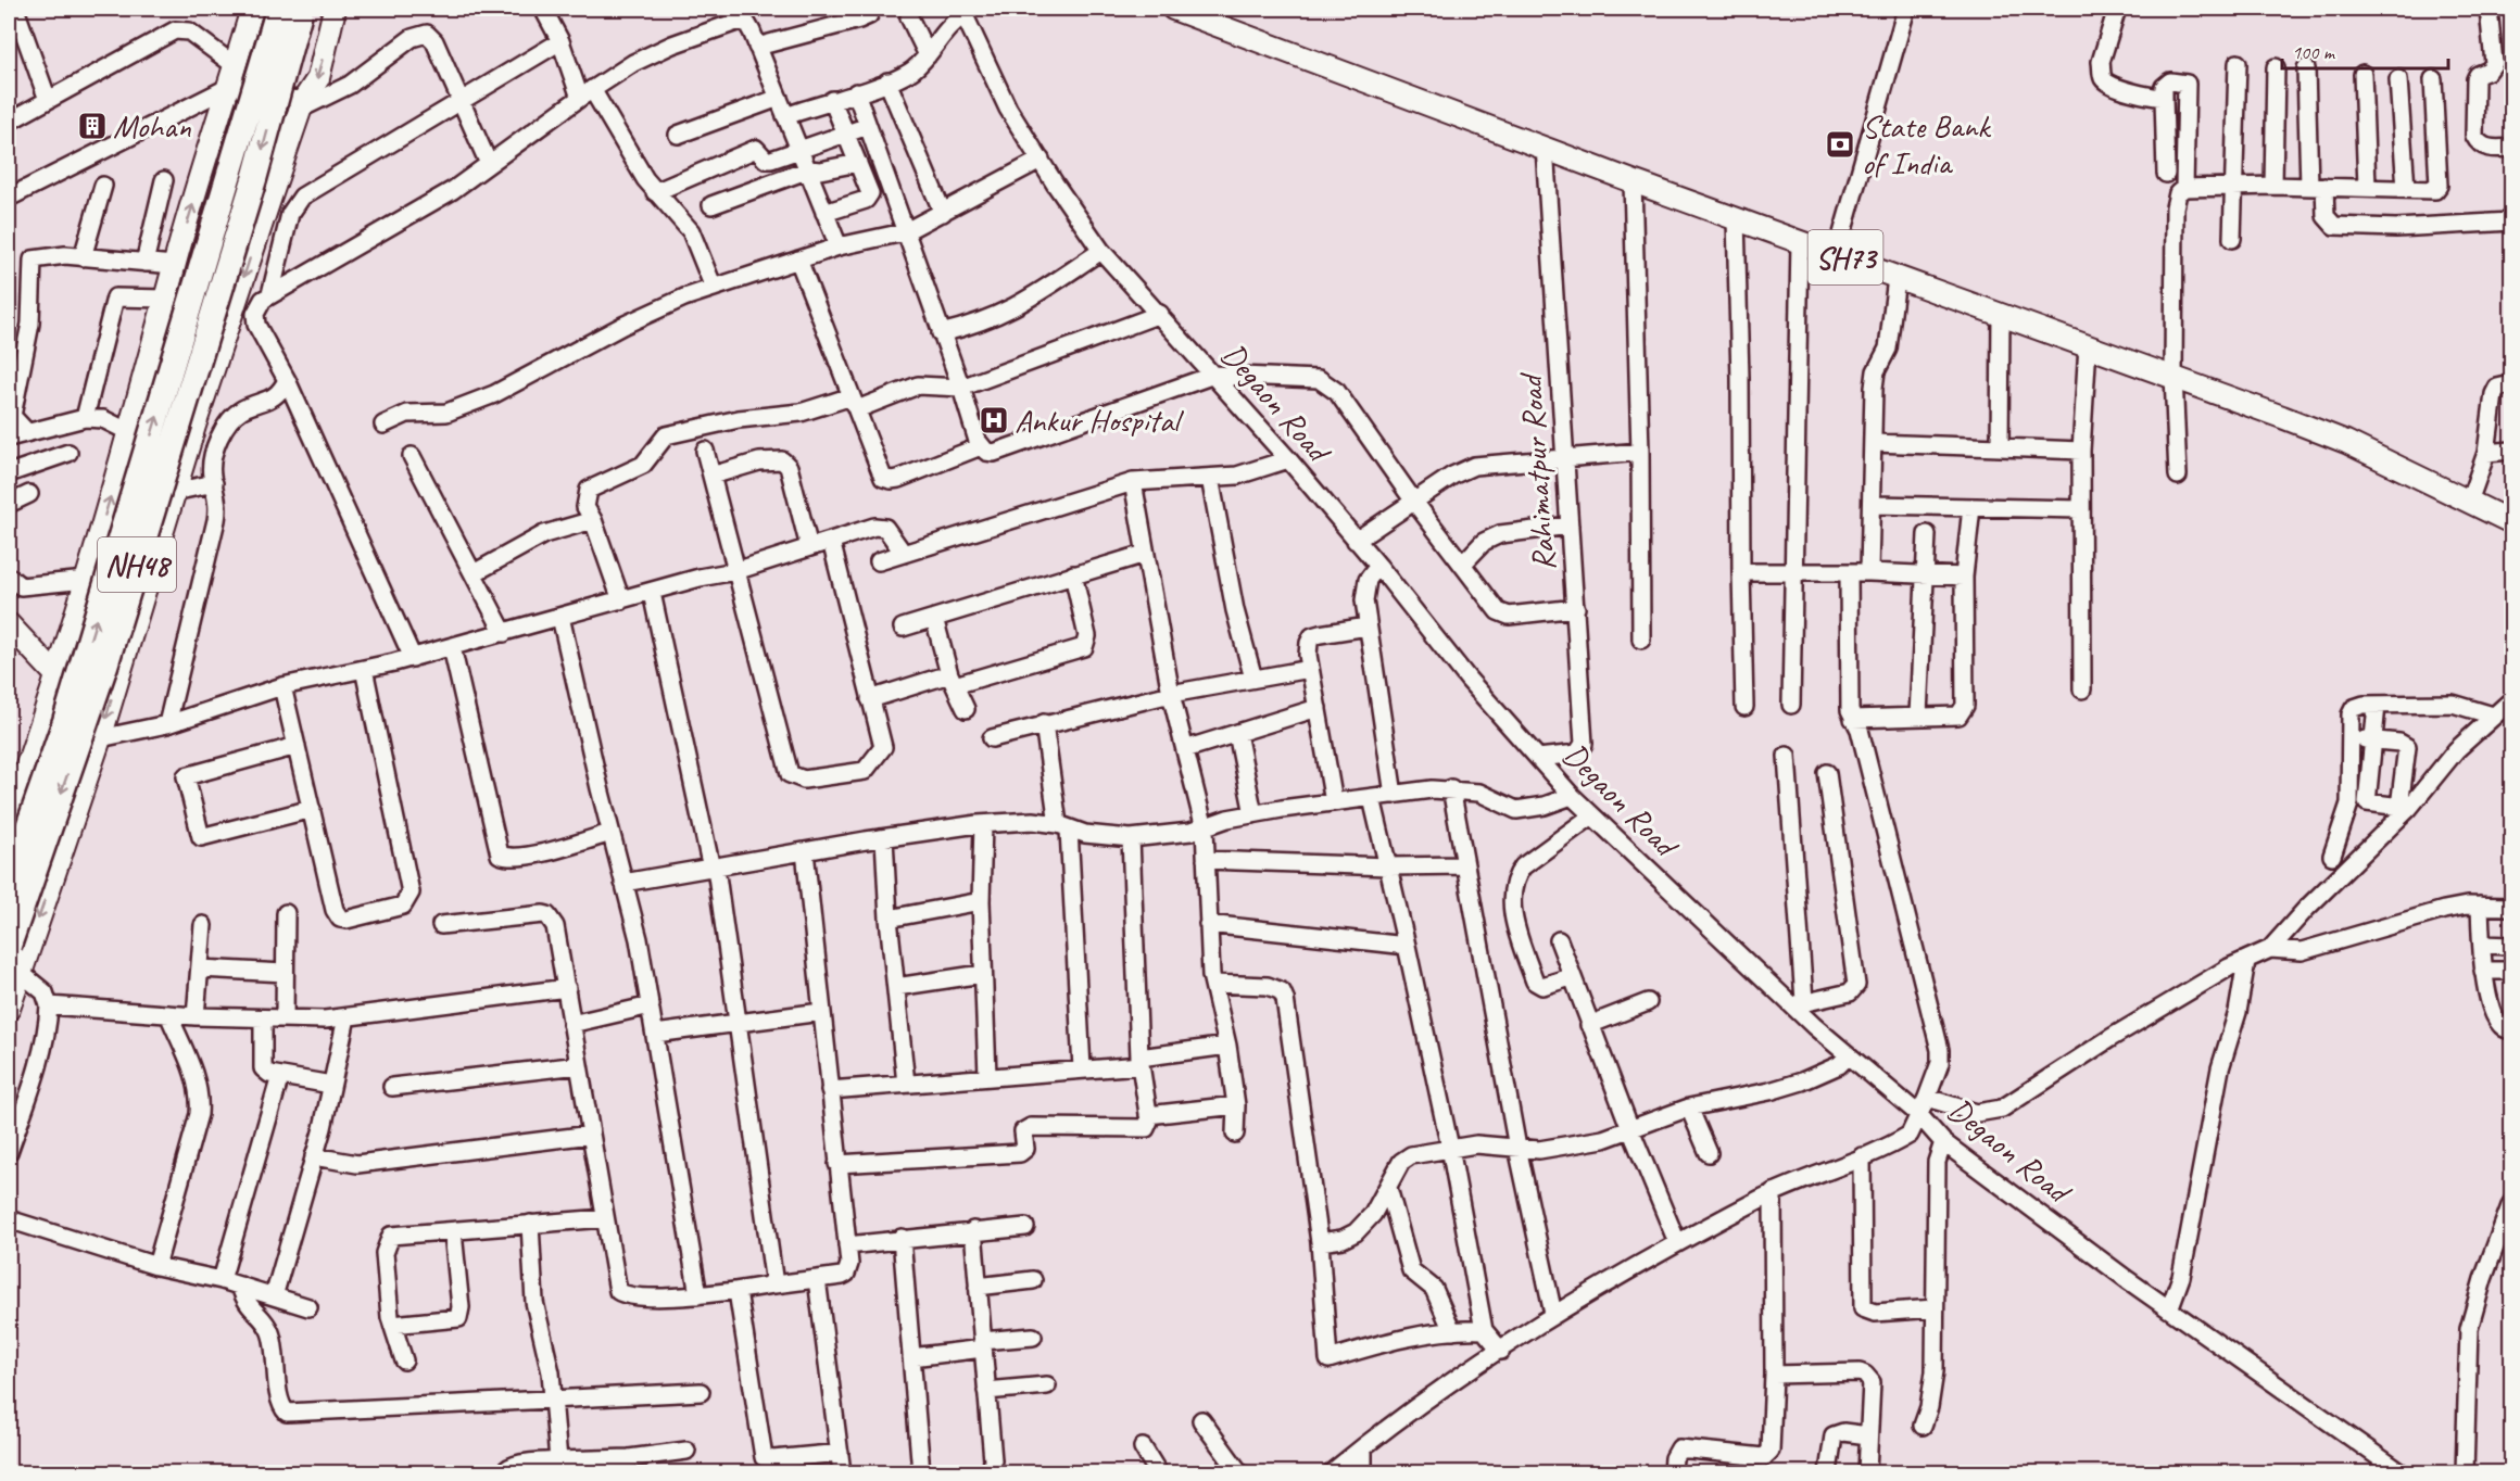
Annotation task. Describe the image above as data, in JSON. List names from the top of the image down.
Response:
{
  "streets": {
    "highway": ["NH48"],
    "main road": ["SH73"],
    "street": ["Degaon Road", "Rahimatpur Road"]
  },
  "crossings": [
    ["SH73", "Rahimatpur Road"],
    ["Degaon Road", "Rahimatpur Road"]
  ],
  "places": {
    "building": ["Mohan"],
    "bank": ["State Bank of India"],
    "hospital": ["Ankur Hospital"]
  },
  "scale_bar": "100 m"
}
